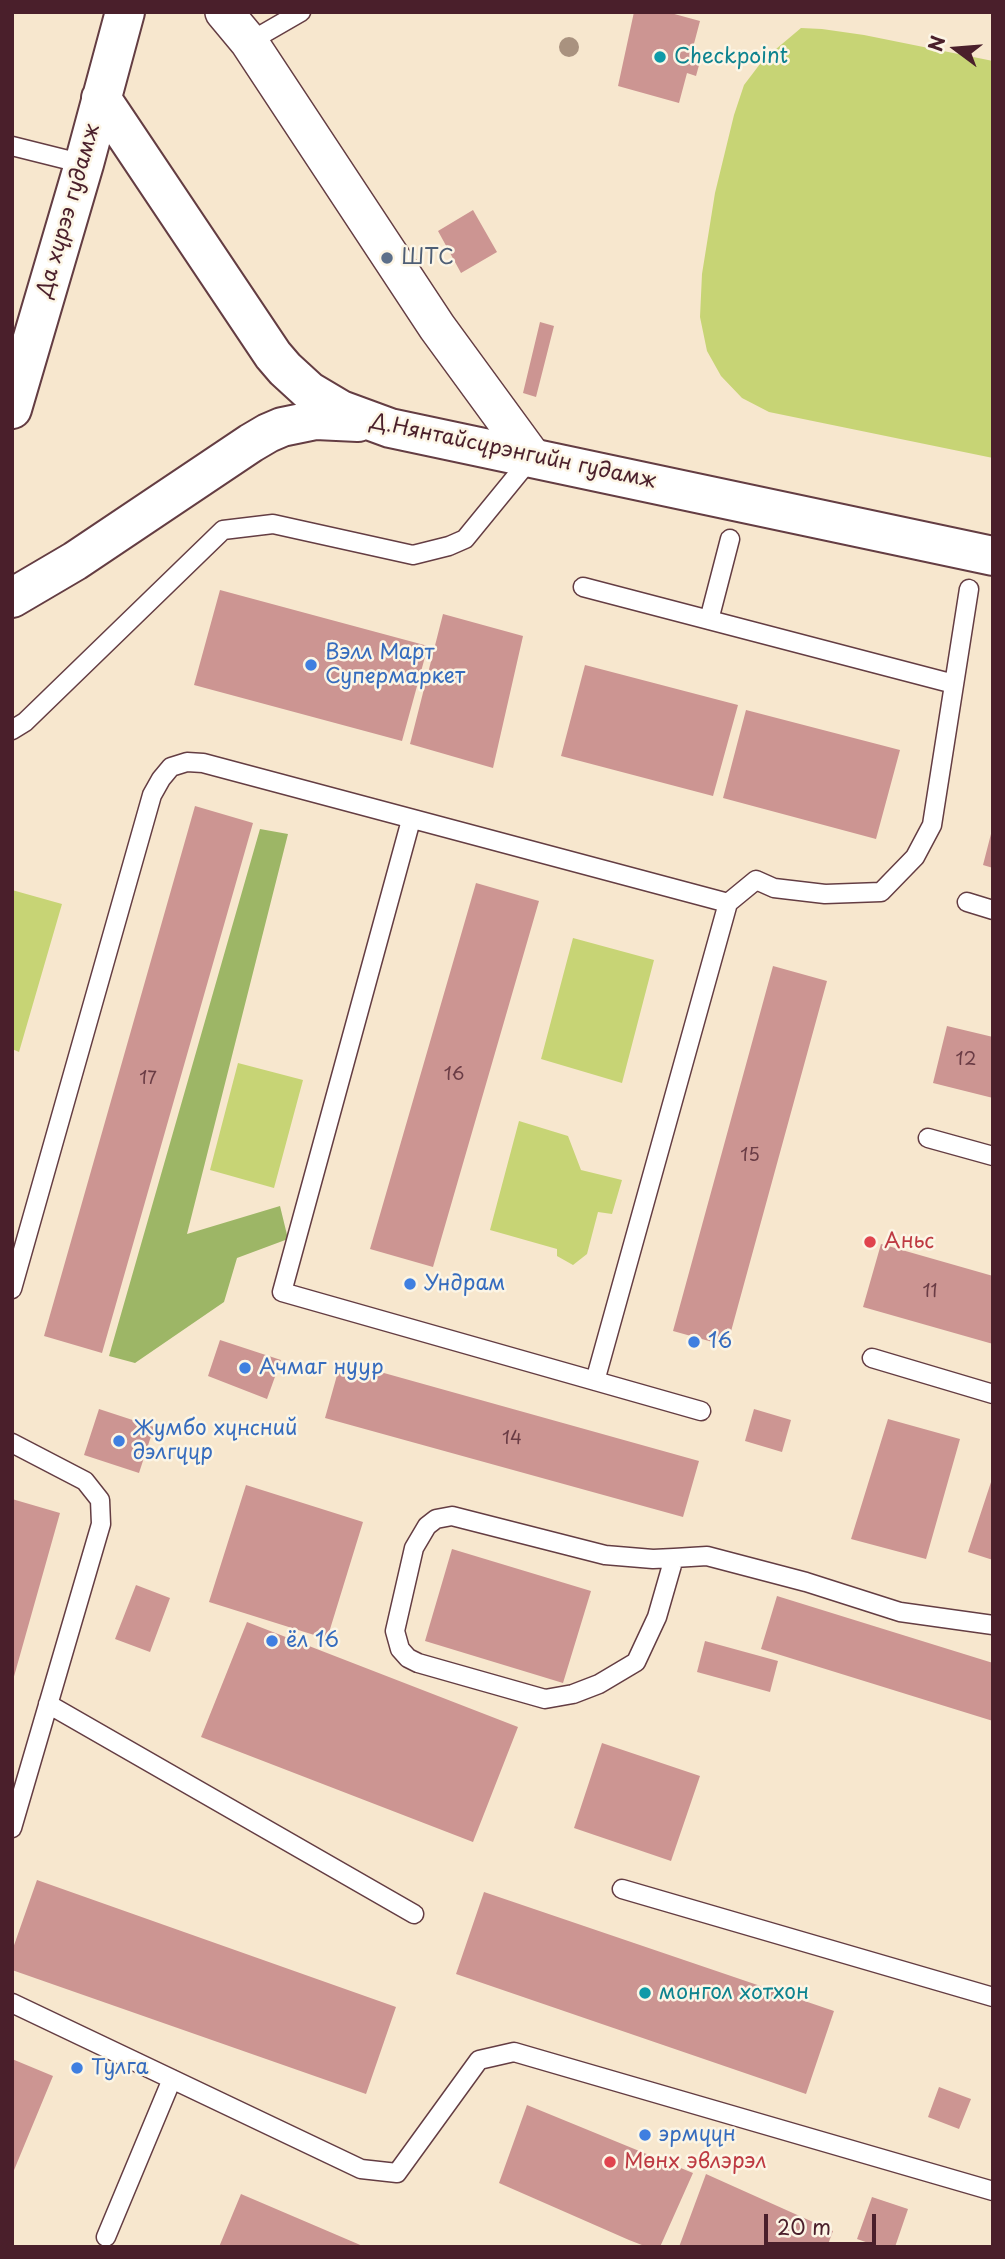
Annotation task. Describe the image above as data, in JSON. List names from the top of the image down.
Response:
{
  "streets": {
    "main road": ["Да хүрээ гудамж", "Д.Нянтайсүрэнгийн гудамж"]
  },
  "crossings": [
    ["Да хүрээ гудамж", "Д.Нянтайсүрэнгийн гудамж"]
  ],
  "places": [
    "Checkpoint",
    "ШТС",
    "Вэлл Март Супермаркет",
    "Аньс",
    "Ундрам",
    "16",
    "Ачмаг нуур",
    "Жумбо хүнсний дэлгүүр",
    "ёл 16",
    "монгол хотхон",
    "Тулга",
    "эрмүүн",
    "Мөнх эвлэрэл"
  ],
  "house_numbers": [
    "12",
    "16",
    "17",
    "15",
    "11",
    "14"
  ],
  "scale_bar": "20 m",
  "north": "left"
}
